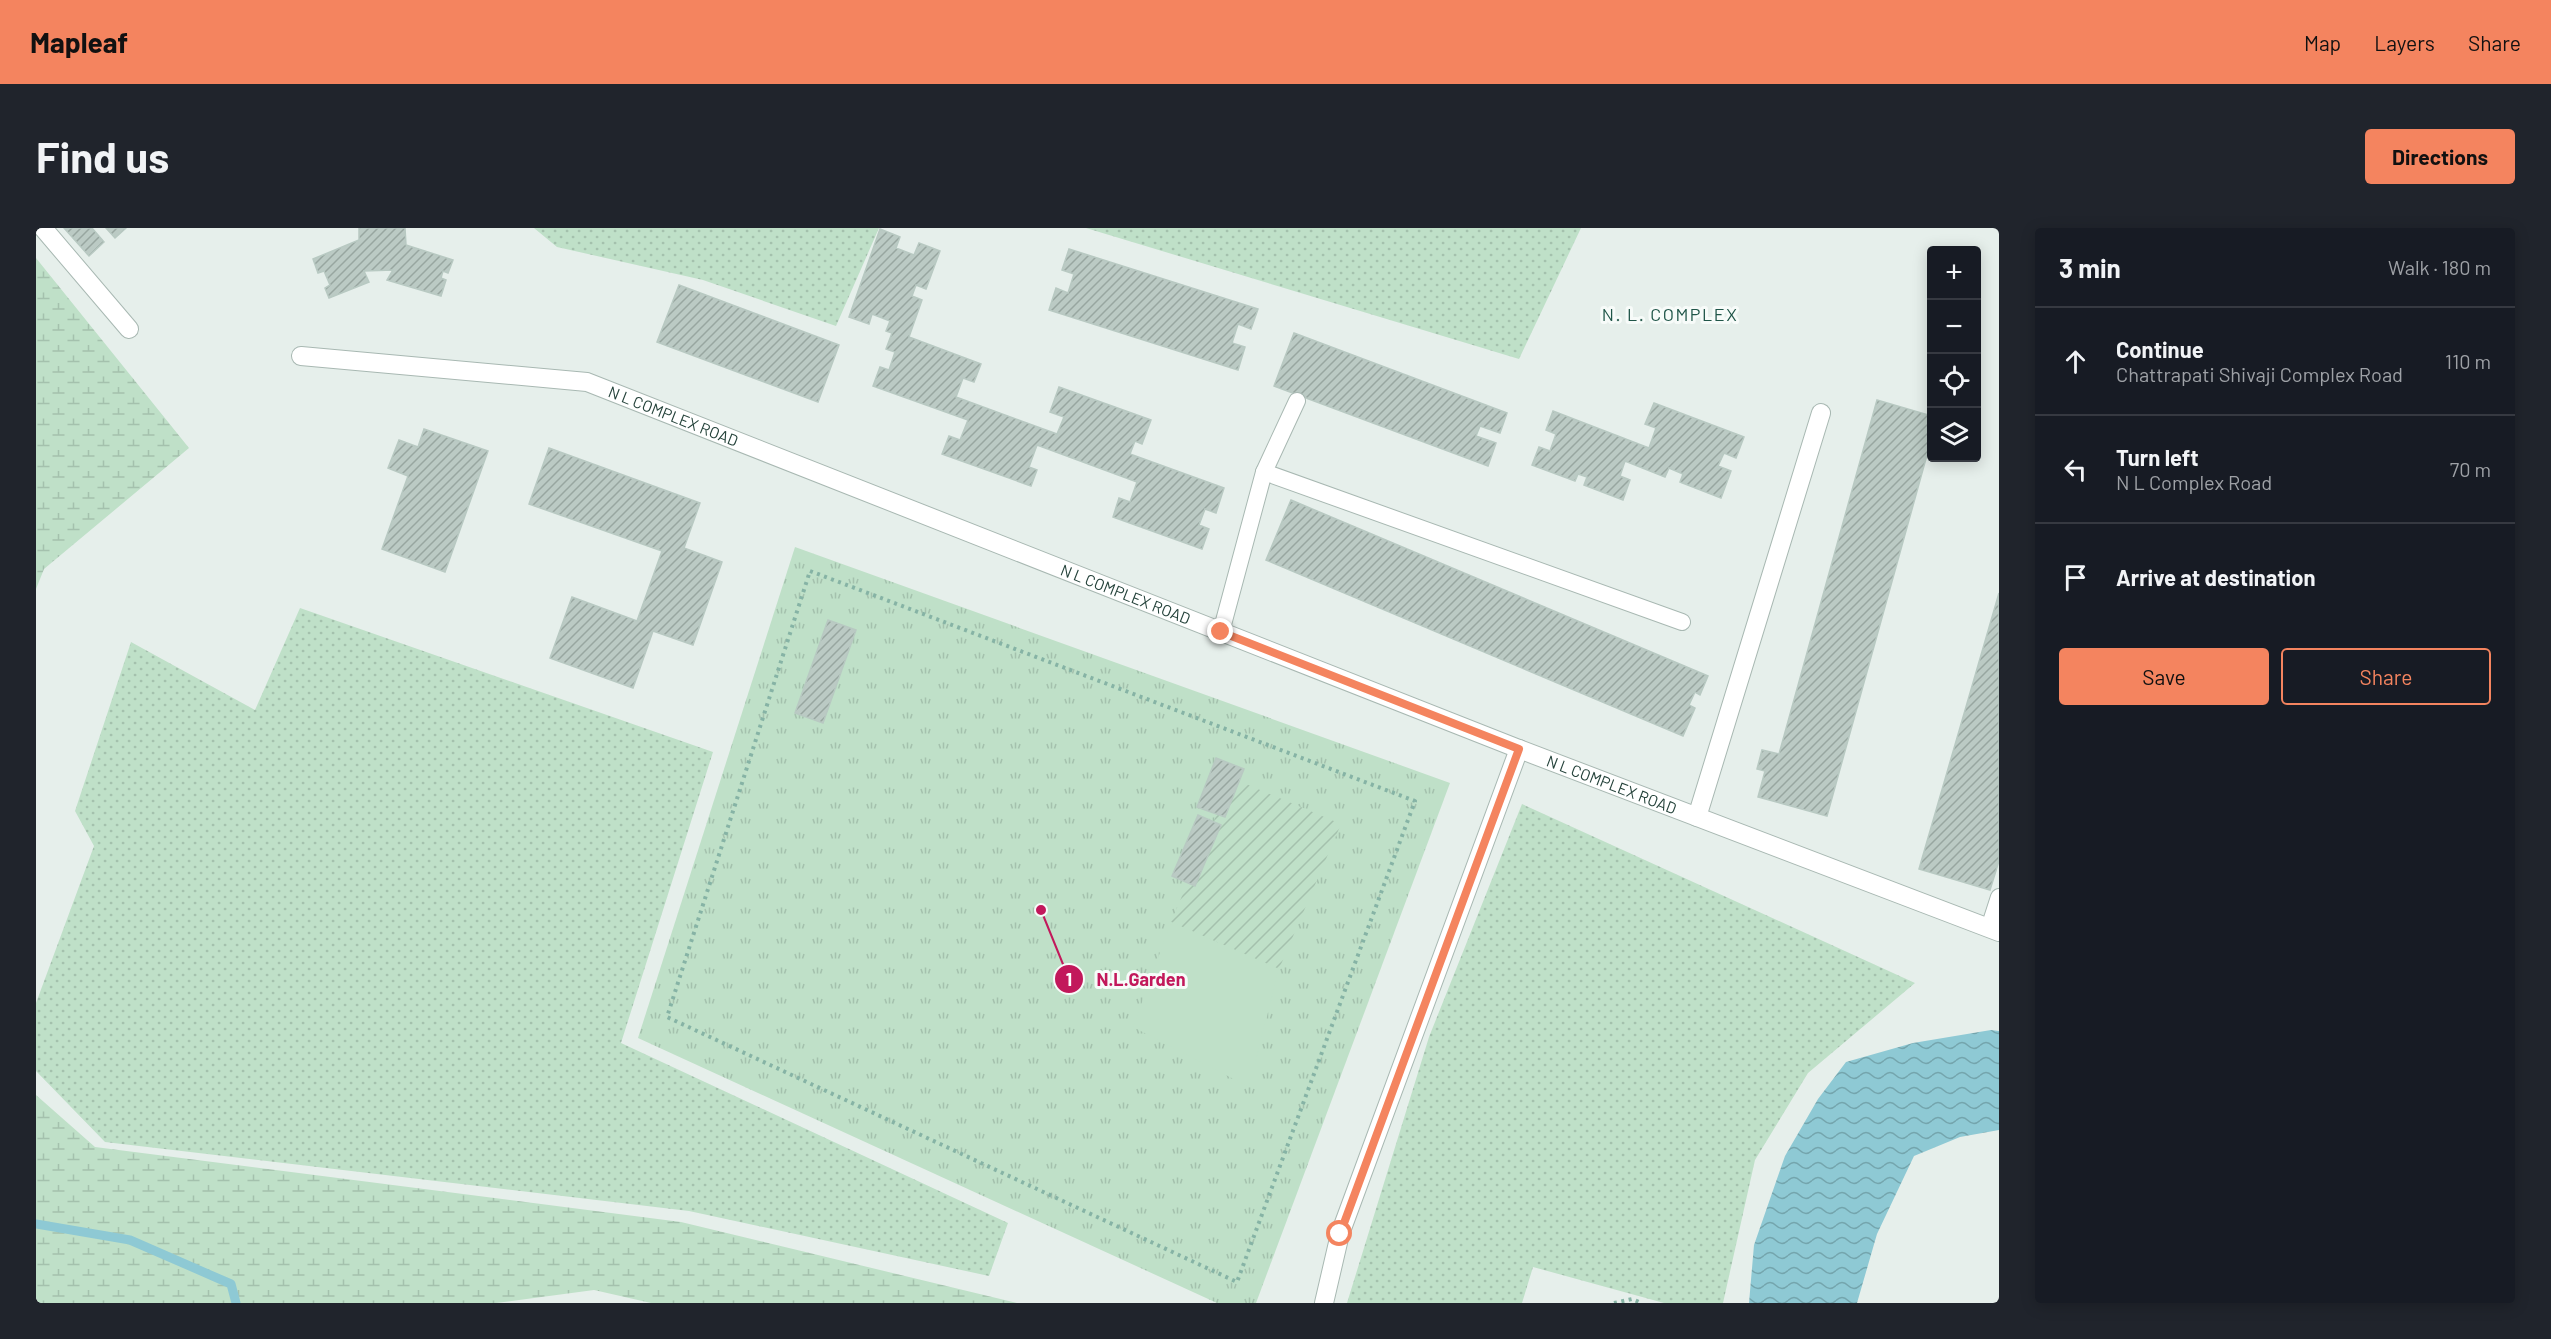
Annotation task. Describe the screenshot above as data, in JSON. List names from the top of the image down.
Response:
{
  "streets": {
    "street": ["N L COMPLEX ROAD"]
  },
  "districts": ["N. L. COMPLEX"],
  "places": ["N.L.Garden"],
  "page": {
    "header": "Mapleaf",
    "nav": ["Map", "Layers", "Share"],
    "buttons": [
      "Directions",
      ["Save", "Share"]
    ],
    "title": "Find us",
    "heading": ["3 min", "Walk · 180 m"],
    "map_buttons": ["+", "−"],
    "list": [
      ["Continue", "Chattrapati Shivaji Complex Road", "110 m"],
      ["Turn left", "N L Complex Road", "70 m"],
      "Arrive at destination"
    ]
  }
}
